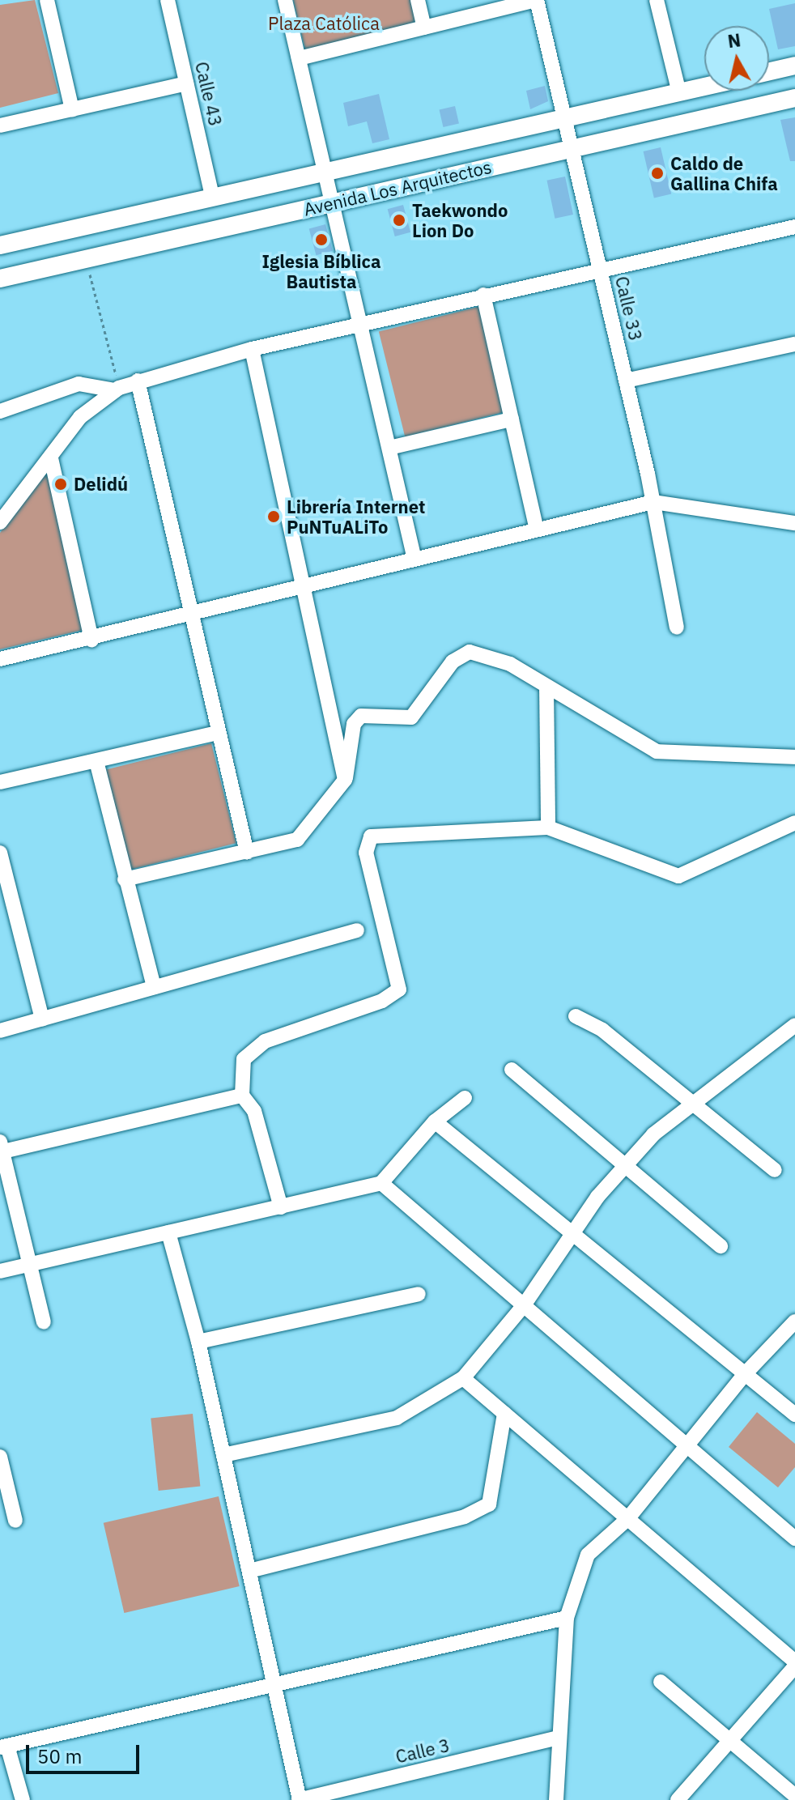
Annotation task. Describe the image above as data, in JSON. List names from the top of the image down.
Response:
{
  "streets": {
    "main road": ["Avenida Los Arquitectos"],
    "street": ["Calle 43", "Calle 33", "Calle 3"]
  },
  "crossings": [
    ["Calle 43", "Avenida Los Arquitectos"],
    ["Avenida Los Arquitectos", "Calle 33"]
  ],
  "parks": ["Plaza Católica"],
  "places": [
    "Caldo de Gallina Chifa",
    "Taekwondo Lion Do",
    "Iglesia Bíblica Bautista",
    "Delidú",
    "Librería Internet PuNTuALiTo"
  ],
  "scale_bar": "50 m",
  "north": "top"
}
